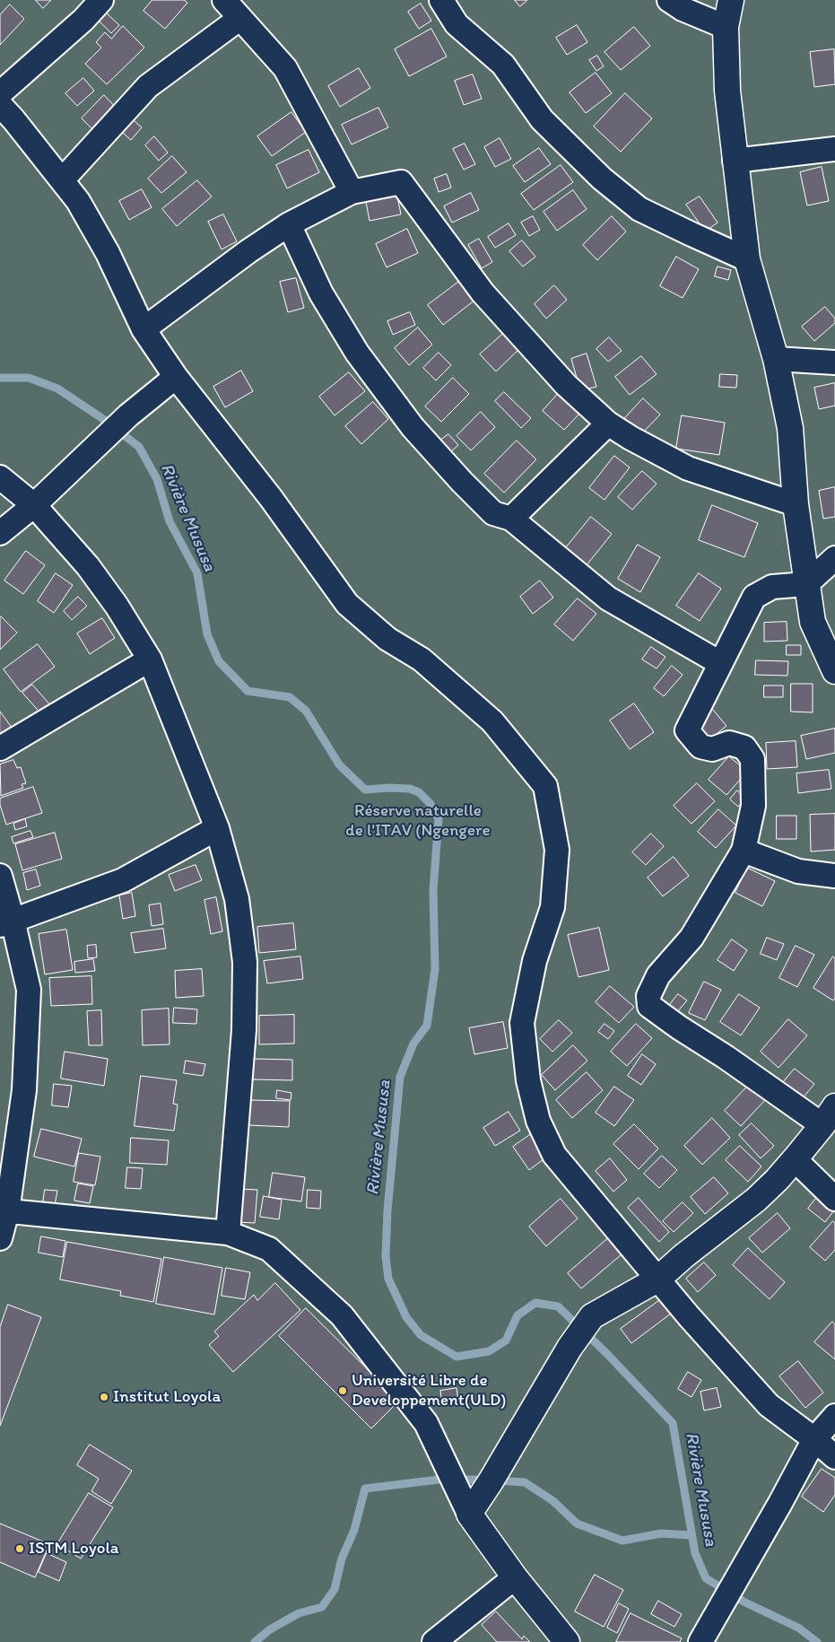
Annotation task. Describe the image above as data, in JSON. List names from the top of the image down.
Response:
{
  "water": ["Rivière Mususa"],
  "parks": ["Réserve naturelle de l'ITAV (Ngengere"],
  "places": ["Université Libre de Developpement(ULD)", "Institut Loyola", "ISTM Loyola"]
}
